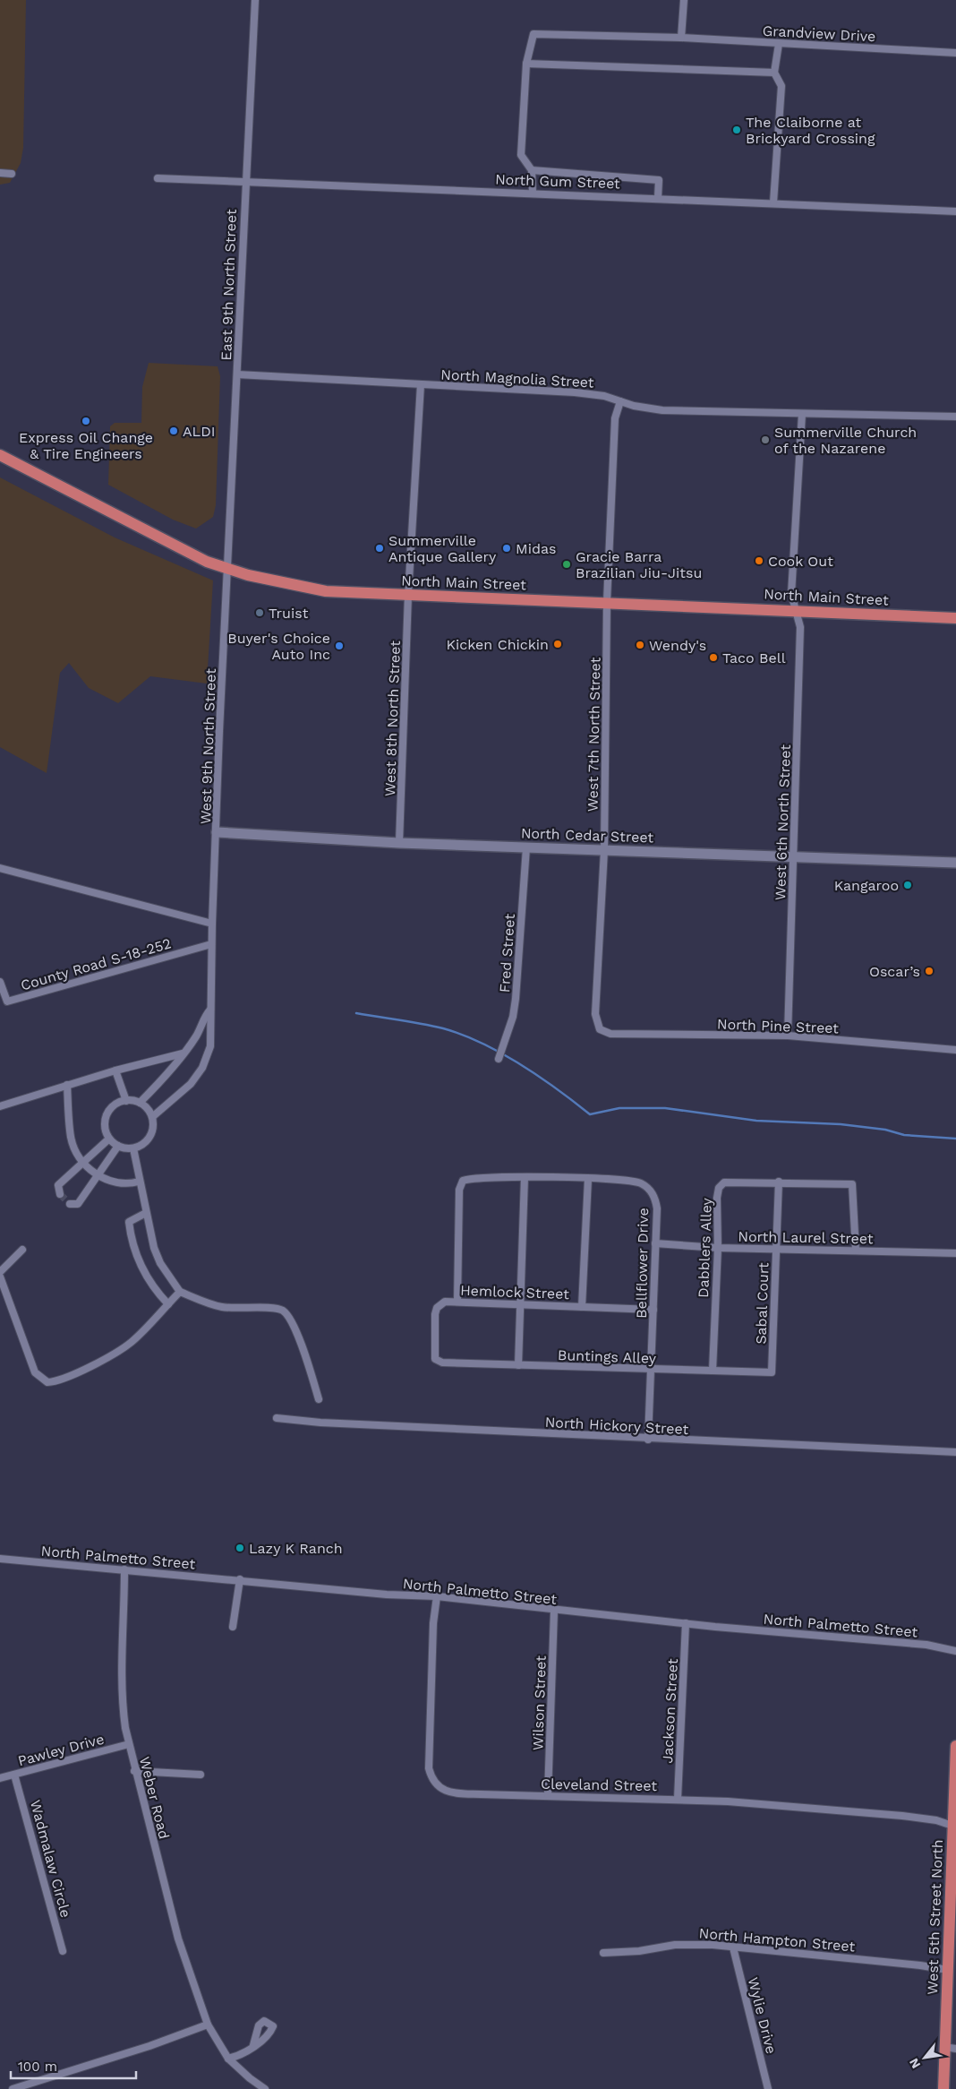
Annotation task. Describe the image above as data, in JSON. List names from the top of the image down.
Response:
{
  "streets": {
    "main road": ["North Main Street", "West 5th Street North"],
    "street": [
      "Grandview Drive",
      "North Gum Street",
      "East 9th North Street",
      "North Magnolia Street",
      "West 8th North Street",
      "West 7th North Street",
      "West 9th North Street",
      "West 6th North Street",
      "North Cedar Street",
      "Fred Street",
      "County Road S-18-252",
      "North Pine Street",
      "North Laurel Street",
      "Dabblers Alley",
      "Bellflower Drive",
      "Hemlock Street",
      "Sabal Court",
      "Buntings Alley",
      "North Hickory Street",
      "North Palmetto Street",
      "Wilson Street",
      "Jackson Street",
      "Pawley Drive",
      "Cleveland Street",
      "Weber Road",
      "Wadmalaw Circle",
      "North Hampton Street",
      "Wylie Drive"
    ]
  },
  "crossings": [
    ["North Gum Street", "East 9th North Street"],
    ["East 9th North Street", "North Magnolia Street"],
    ["East 9th North Street", "North Main Street"],
    ["East 9th North Street", "West 9th North Street"],
    ["North Magnolia Street", "West 8th North Street"],
    ["North Magnolia Street", "West 7th North Street"],
    ["North Magnolia Street", "West 6th North Street"],
    ["North Main Street", "West 8th North Street"],
    ["North Main Street", "West 7th North Street"],
    ["North Main Street", "West 9th North Street"],
    ["North Main Street", "West 6th North Street"],
    ["West 8th North Street", "North Cedar Street"],
    ["West 7th North Street", "North Cedar Street"],
    ["West 7th North Street", "North Pine Street"],
    ["West 9th North Street", "North Cedar Street"],
    ["West 9th North Street", "County Road S-18-252"],
    ["West 6th North Street", "North Cedar Street"],
    ["West 6th North Street", "North Pine Street"],
    ["North Cedar Street", "Fred Street"],
    ["North Laurel Street", "Dabblers Alley"],
    ["North Laurel Street", "Bellflower Drive"],
    ["North Laurel Street", "Sabal Court"],
    ["Dabblers Alley", "Sabal Court"],
    ["Dabblers Alley", "Buntings Alley"],
    ["Bellflower Drive", "Hemlock Street"],
    ["Bellflower Drive", "Buntings Alley"],
    ["Bellflower Drive", "North Hickory Street"],
    ["Hemlock Street", "Buntings Alley"],
    ["Sabal Court", "Buntings Alley"],
    ["North Palmetto Street", "Wilson Street"],
    ["North Palmetto Street", "Jackson Street"],
    ["North Palmetto Street", "Cleveland Street"],
    ["North Palmetto Street", "Weber Road"],
    ["Wilson Street", "Cleveland Street"],
    ["Jackson Street", "Cleveland Street"],
    ["Pawley Drive", "Weber Road"],
    ["Pawley Drive", "Wadmalaw Circle"],
    ["Cleveland Street", "West 5th Street North"],
    ["West 5th Street North", "North Hampton Street"],
    ["North Hampton Street", "Wylie Drive"]
  ],
  "places": [
    "The Claiborne at Brickyard Crossing",
    "Express Oil Change & Tire Engineers",
    "ALDI",
    "Summerville Church of the Nazarene",
    "Summerville Antique Gallery",
    "Midas",
    "Cook Out",
    "Gracie Barra Brazilian Jiu-Jitsu",
    "Truist",
    "Kicken Chickin",
    "Wendy's",
    "Buyer's Choice Auto Inc",
    "Taco Bell",
    "Kangaroo",
    "Oscar’s",
    "Lazy K Ranch"
  ],
  "scale_bar": "100 m",
  "north": "bottom left"
}
